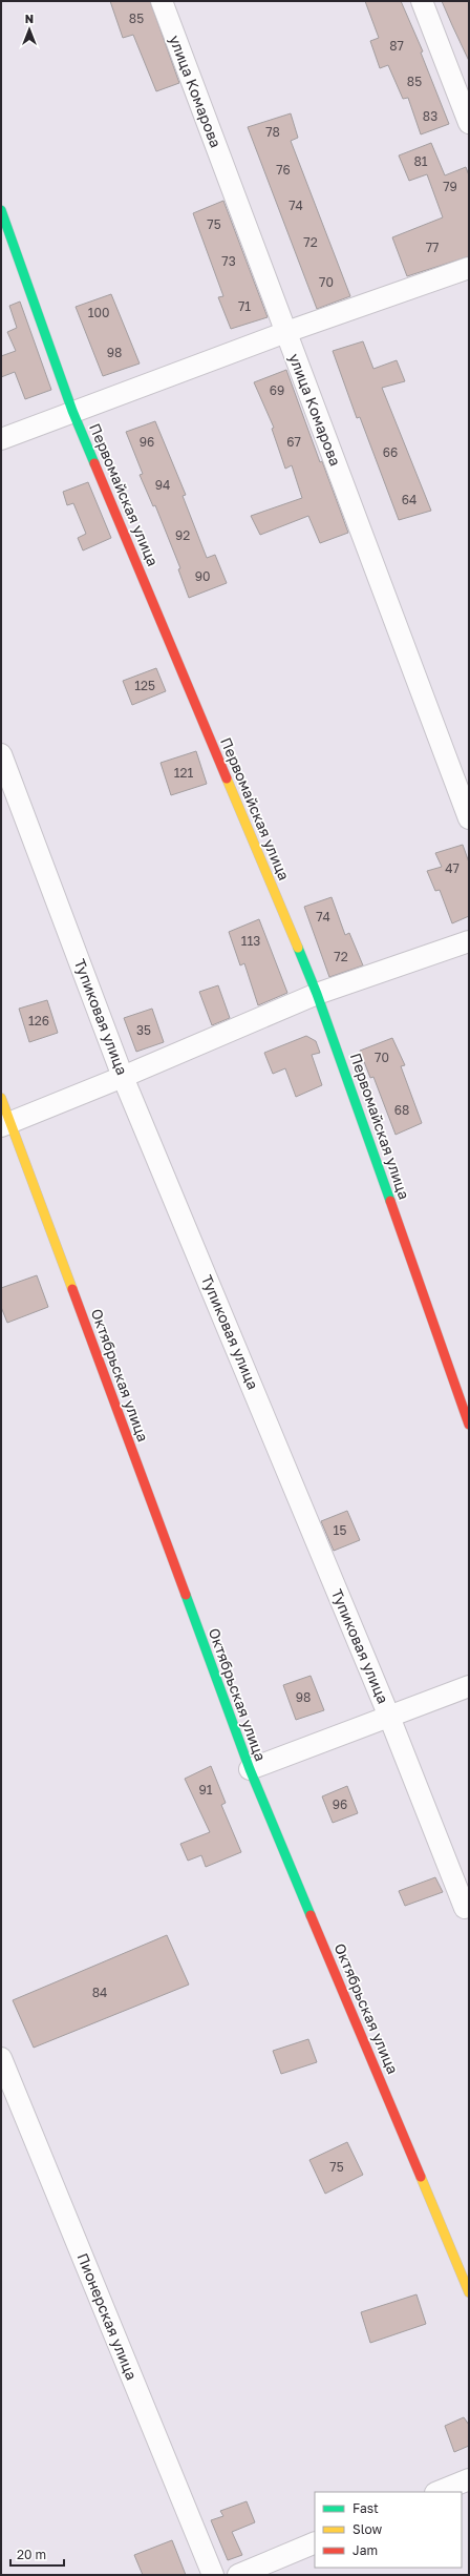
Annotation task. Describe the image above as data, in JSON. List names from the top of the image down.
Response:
{
  "streets": {
    "street": [
      "улица Комарова",
      "Первомайская улица",
      "Тупиковая улица",
      "Октябрьская улица",
      "Пионерская улица"
    ]
  },
  "house_numbers": [
    "85",
    "87",
    "85",
    "83",
    "78",
    "81",
    "76",
    "79",
    "74",
    "75",
    "72",
    "77",
    "73",
    "70",
    "71",
    "100",
    "98",
    "69",
    "96",
    "67",
    "66",
    "94",
    "64",
    "92",
    "90",
    "125",
    "121",
    "47",
    "74",
    "113",
    "72",
    "126",
    "35",
    "70",
    "68",
    "15",
    "98",
    "91",
    "96",
    "84",
    "75"
  ],
  "legend": ["Fast", "Slow", "Jam"],
  "scale_bar": "20 m",
  "north": "top"
}
